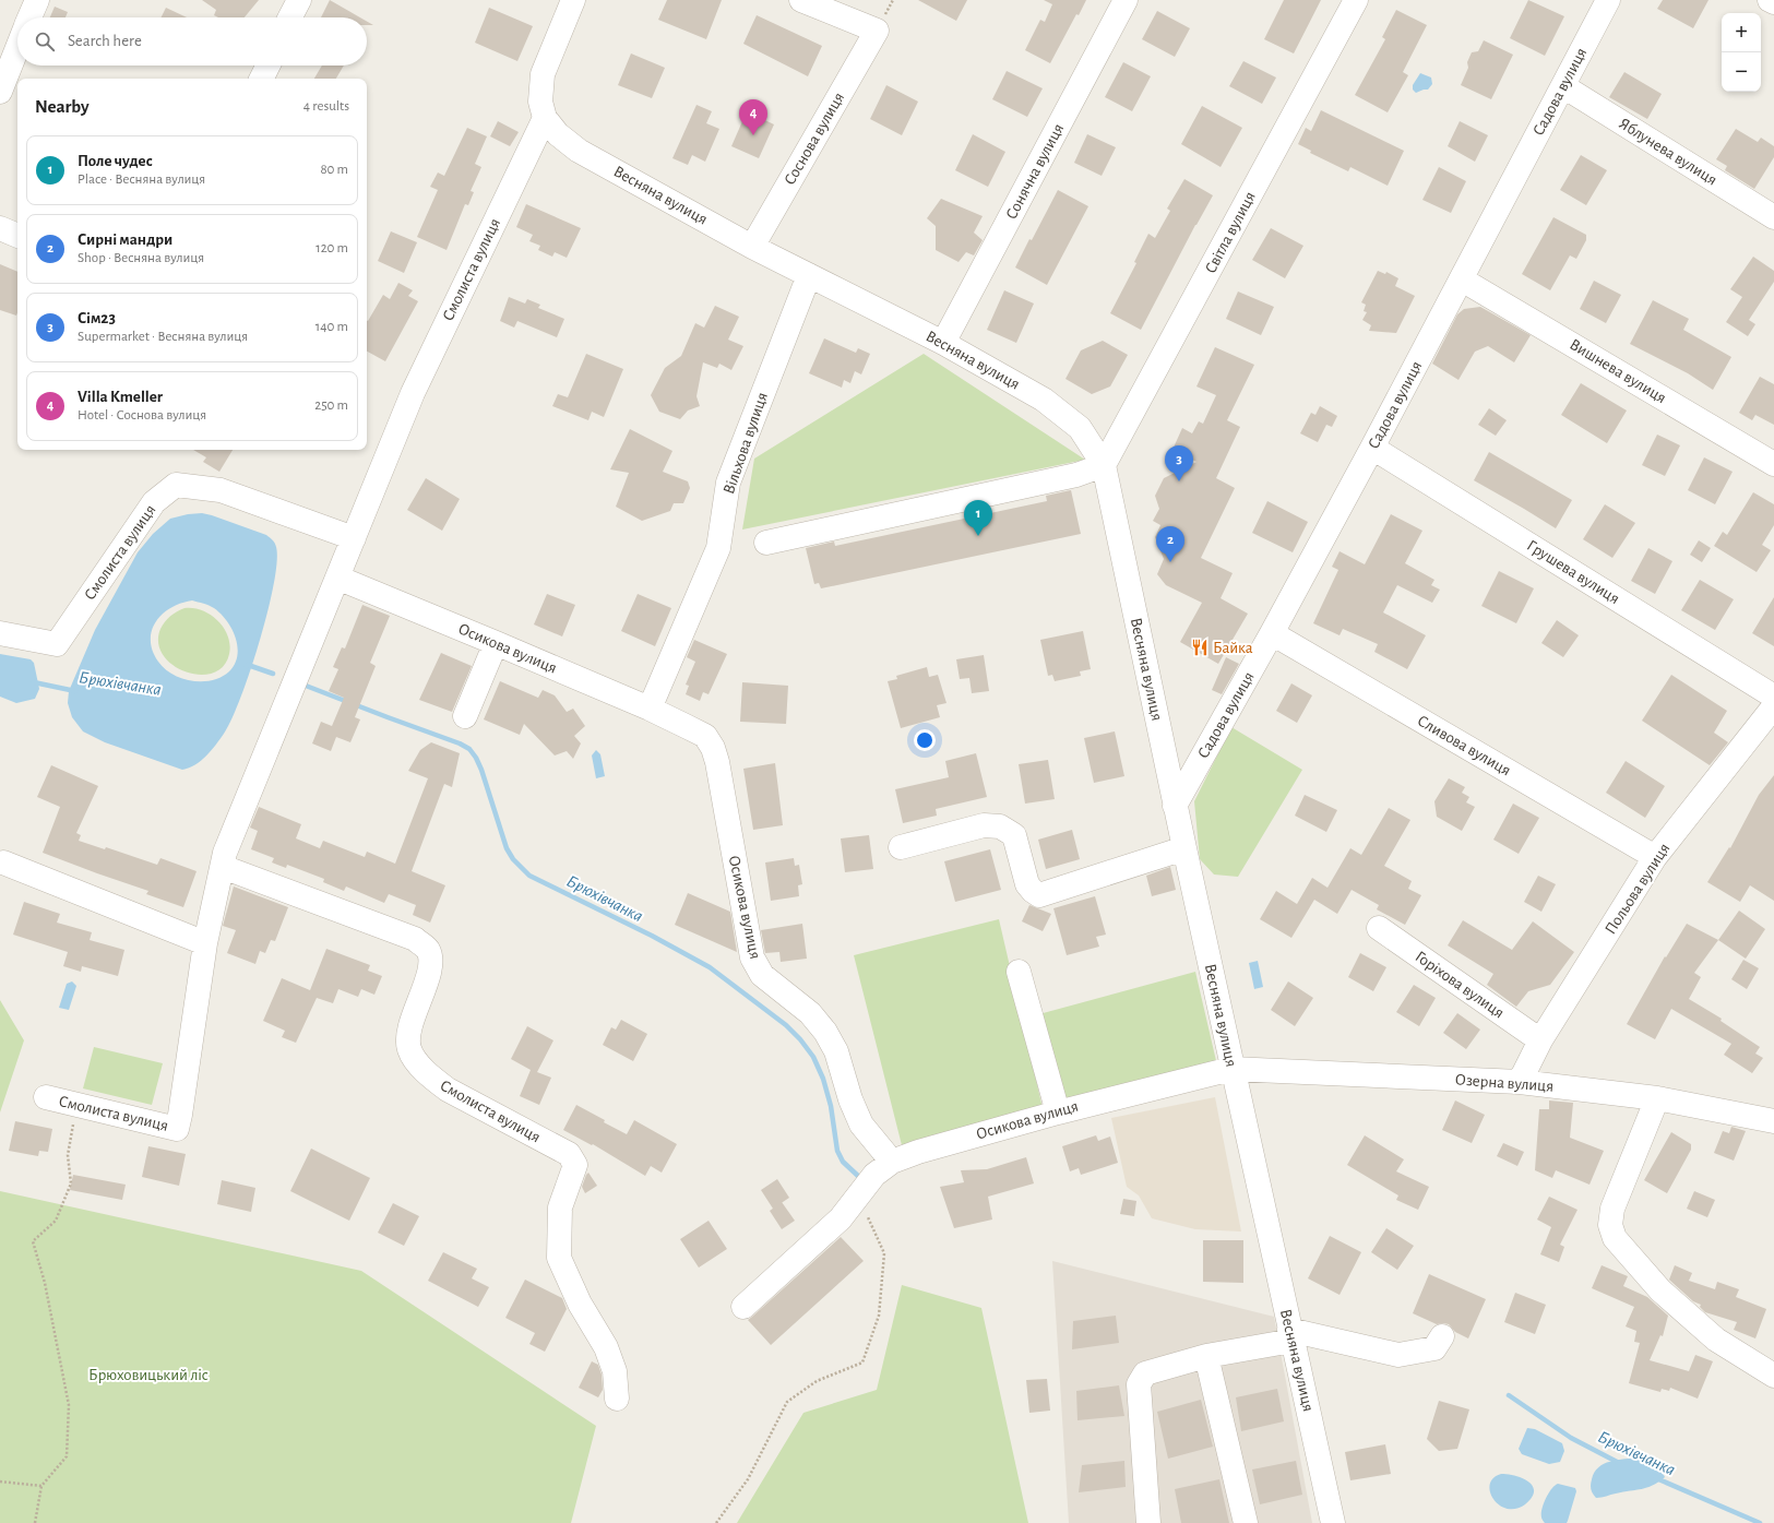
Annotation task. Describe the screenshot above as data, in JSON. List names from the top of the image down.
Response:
{
  "streets": {
    "street": [
      "Садова вулиця",
      "Соснова вулиця",
      "Яблунева вулиця",
      "Сонячна вулиця",
      "Весняна вулиця",
      "Світла вулиця",
      "Смолиста вулиця",
      "Вишнева вулиця",
      "Вільхова вулиця",
      "Грушева вулиця",
      "Осикова вулиця",
      "Сливова вулиця",
      "Польова вулиця",
      "Горіхова вулиця",
      "Озерна вулиця"
    ]
  },
  "crossings": [
    ["Садова вулиця", "Яблунева вулиця"],
    ["Садова вулиця", "Весняна вулиця"],
    ["Садова вулиця", "Вишнева вулиця"],
    ["Садова вулиця", "Грушева вулиця"],
    ["Садова вулиця", "Сливова вулиця"],
    ["Соснова вулиця", "Весняна вулиця"],
    ["Сонячна вулиця", "Весняна вулиця"],
    ["Весняна вулиця", "Світла вулиця"],
    ["Весняна вулиця", "Смолиста вулиця"],
    ["Весняна вулиця", "Вільхова вулиця"],
    ["Весняна вулиця", "Осикова вулиця"],
    ["Весняна вулиця", "Озерна вулиця"],
    ["Смолиста вулиця", "Осикова вулиця"],
    ["Вільхова вулиця", "Осикова вулиця"],
    ["Осикова вулиця", "Озерна вулиця"],
    ["Сливова вулиця", "Польова вулиця"],
    ["Польова вулиця", "Горіхова вулиця"],
    ["Польова вулиця", "Озерна вулиця"]
  ],
  "water": ["Брюхівчанка"],
  "parks": ["Брюховицький ліс"],
  "places": {
    "restaurant": ["Байка"]
  },
  "page": {
    "map_buttons": ["+", "−"],
    "search": "Search here",
    "heading": ["Nearby", "4 results"],
    "pins": [
      "4",
      "3",
      "1",
      "2"
    ],
    "list": [
      {
        "mark": "1",
        "name": "Поле чудес",
        "note": "Place · Весняна вулиця",
        "value": "80 m"
      },
      {
        "mark": "2",
        "name": "Сирні мандри",
        "note": "Shop · Весняна вулиця",
        "value": "120 m"
      },
      {
        "mark": "3",
        "name": "Сім23",
        "note": "Supermarket · Весняна вулиця",
        "value": "140 m"
      },
      {
        "mark": "4",
        "name": "Villa Kmeller",
        "note": "Hotel · Соснова вулиця",
        "value": "250 m"
      }
    ]
  }
}
